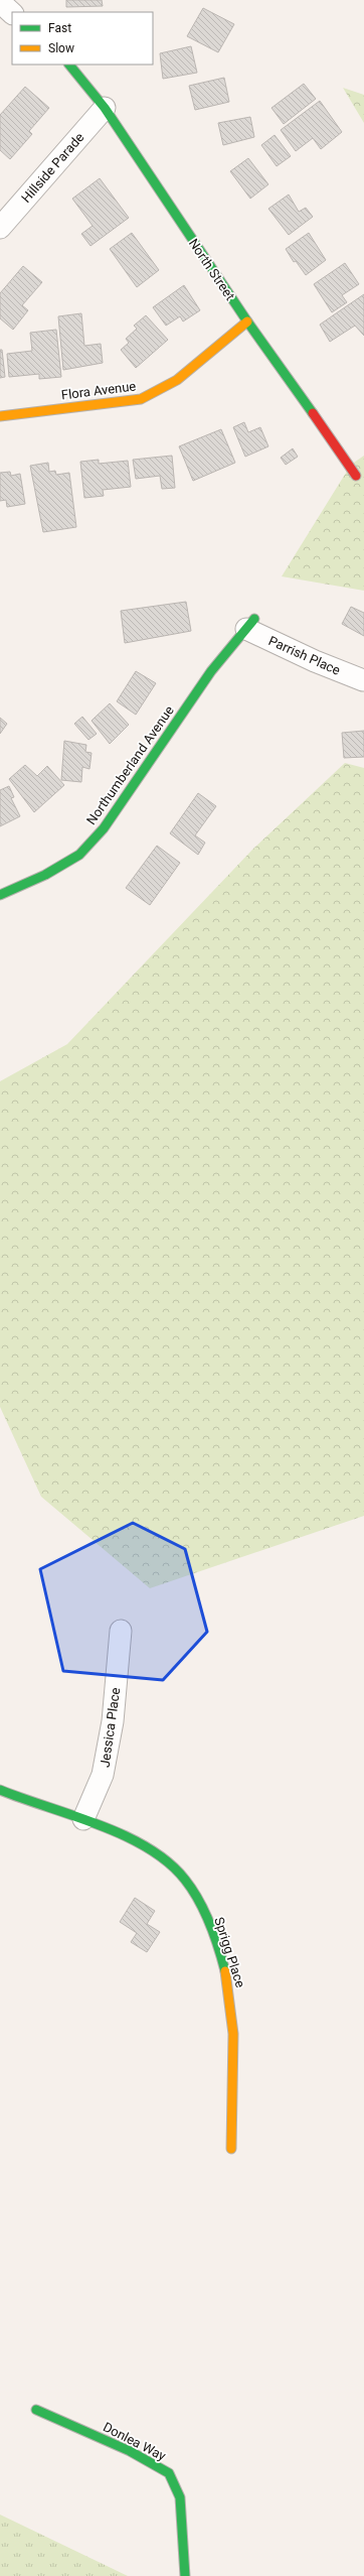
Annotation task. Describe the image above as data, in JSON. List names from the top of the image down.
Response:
{
  "streets": {
    "street": [
      "Hillside Parade",
      "North Street",
      "Flora Avenue",
      "Parrish Place",
      "Northumberland Avenue",
      "Jessica Place",
      "Sprigg Place",
      "Donlea Way"
    ]
  },
  "crossings": [
    ["Hillside Parade", "North Street"],
    ["North Street", "Flora Avenue"],
    ["Parrish Place", "Northumberland Avenue"],
    ["Jessica Place", "Sprigg Place"]
  ],
  "legend": ["Fast", "Slow"]
}
